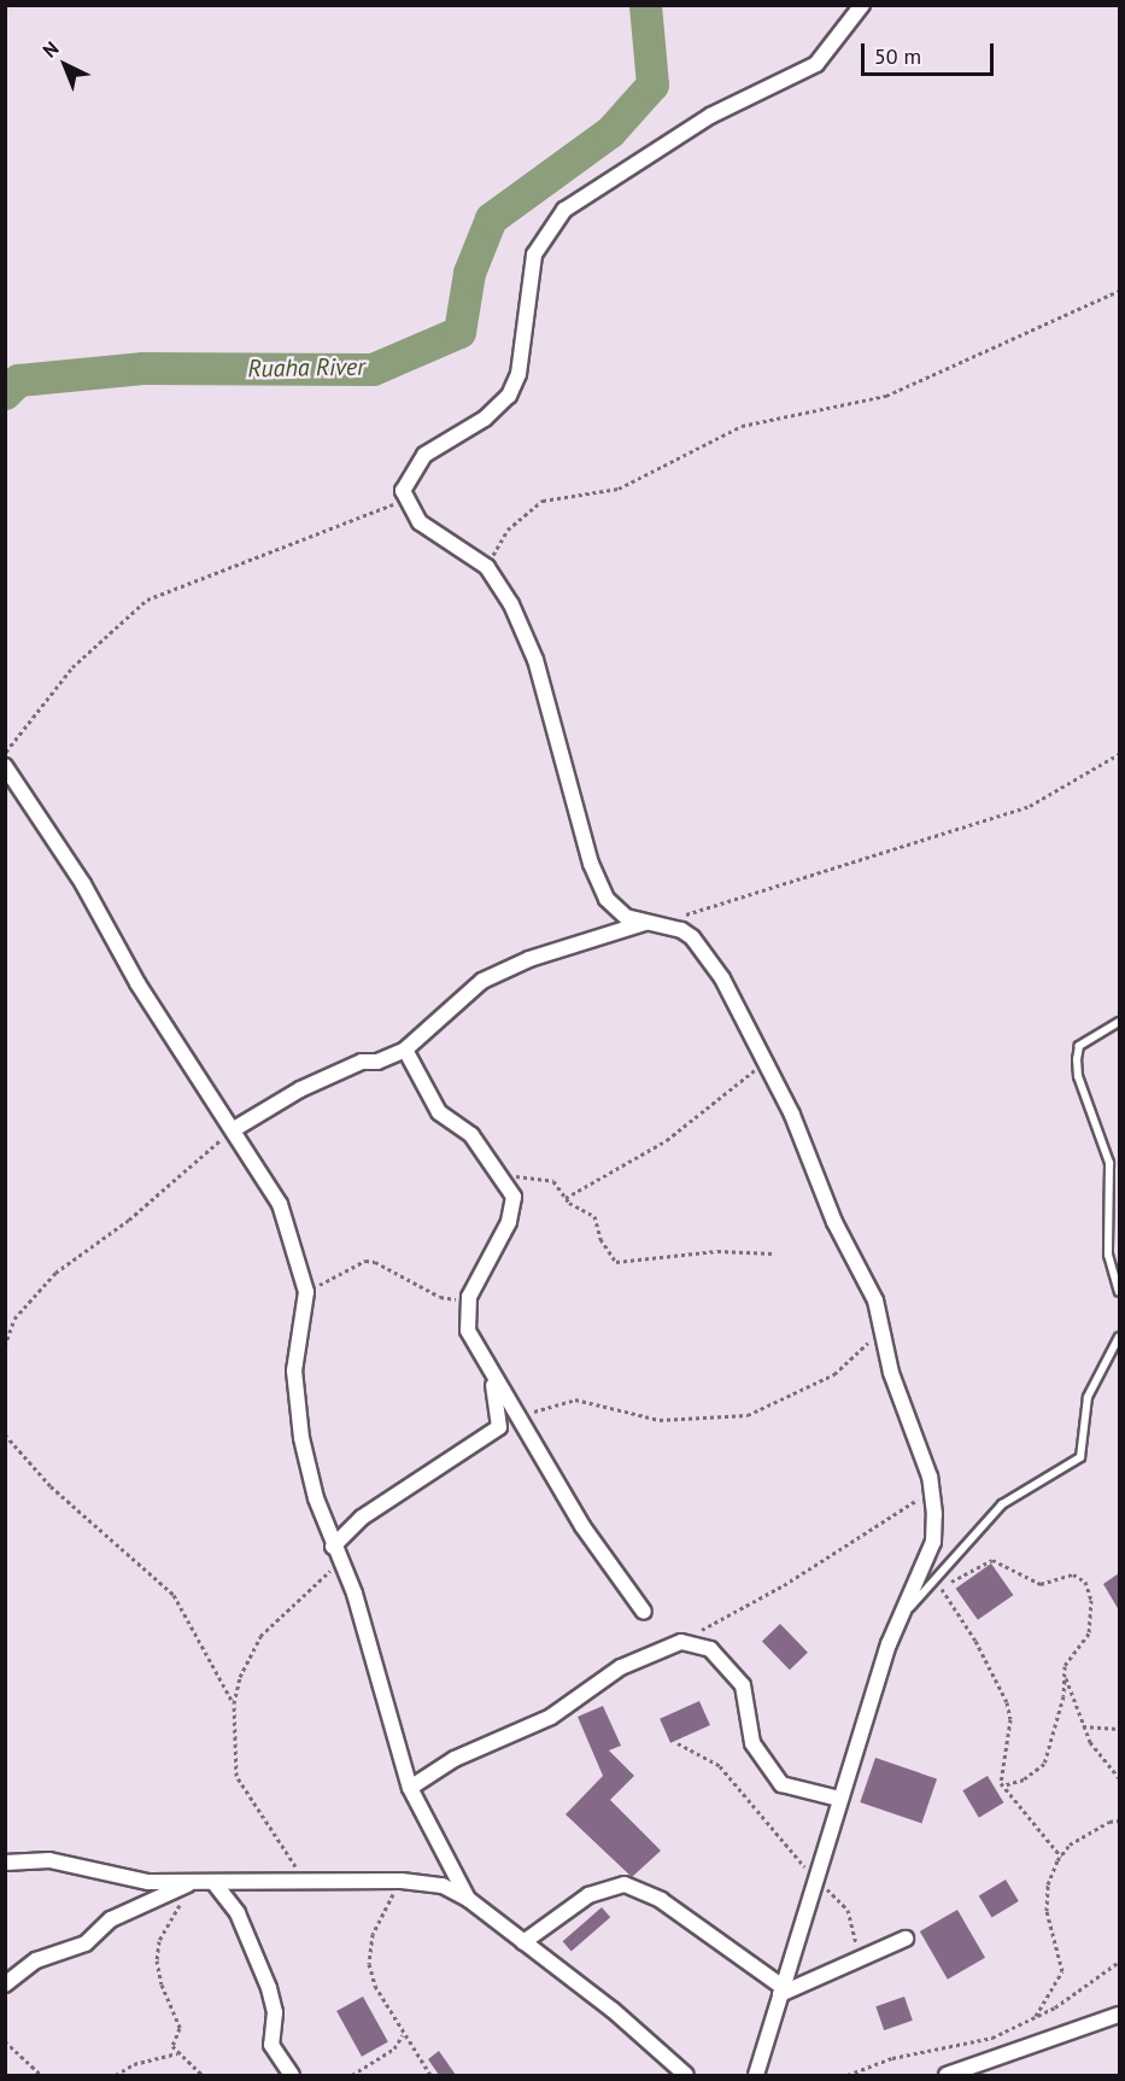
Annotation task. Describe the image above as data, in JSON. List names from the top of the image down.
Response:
{
  "water": ["Ruaha River"],
  "scale_bar": "50 m",
  "north": "top left"
}
